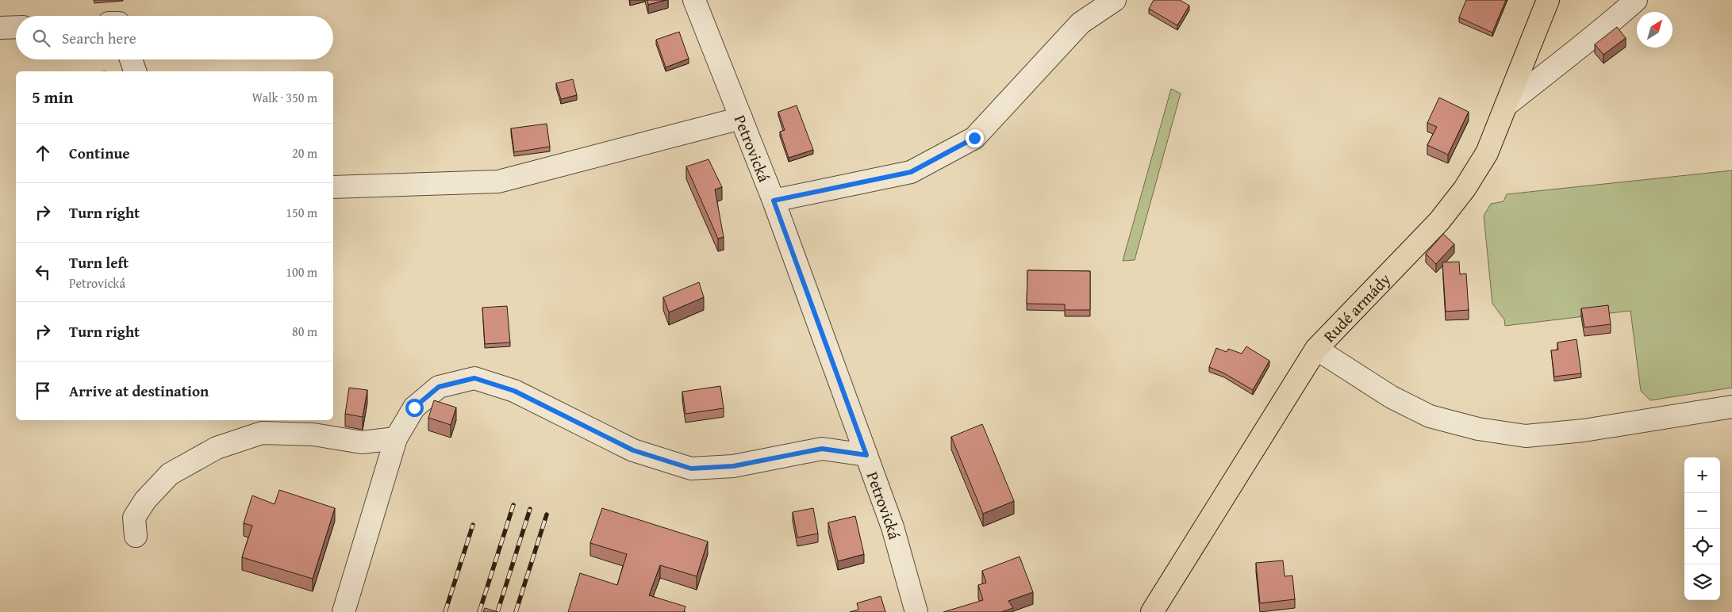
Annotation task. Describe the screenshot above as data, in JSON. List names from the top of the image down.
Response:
{
  "streets": {
    "main road": ["Rudé armády"],
    "street": ["Petrovická"]
  },
  "north": "top right",
  "page": {
    "search": "Search here",
    "heading": ["5 min", "Walk · 350 m"],
    "list": [
      ["Continue", "20 m"],
      ["Turn right", "150 m"],
      ["Turn left", "Petrovická", "100 m"],
      ["Turn right", "80 m"],
      "Arrive at destination"
    ],
    "map_buttons": ["+", "−"]
  }
}
